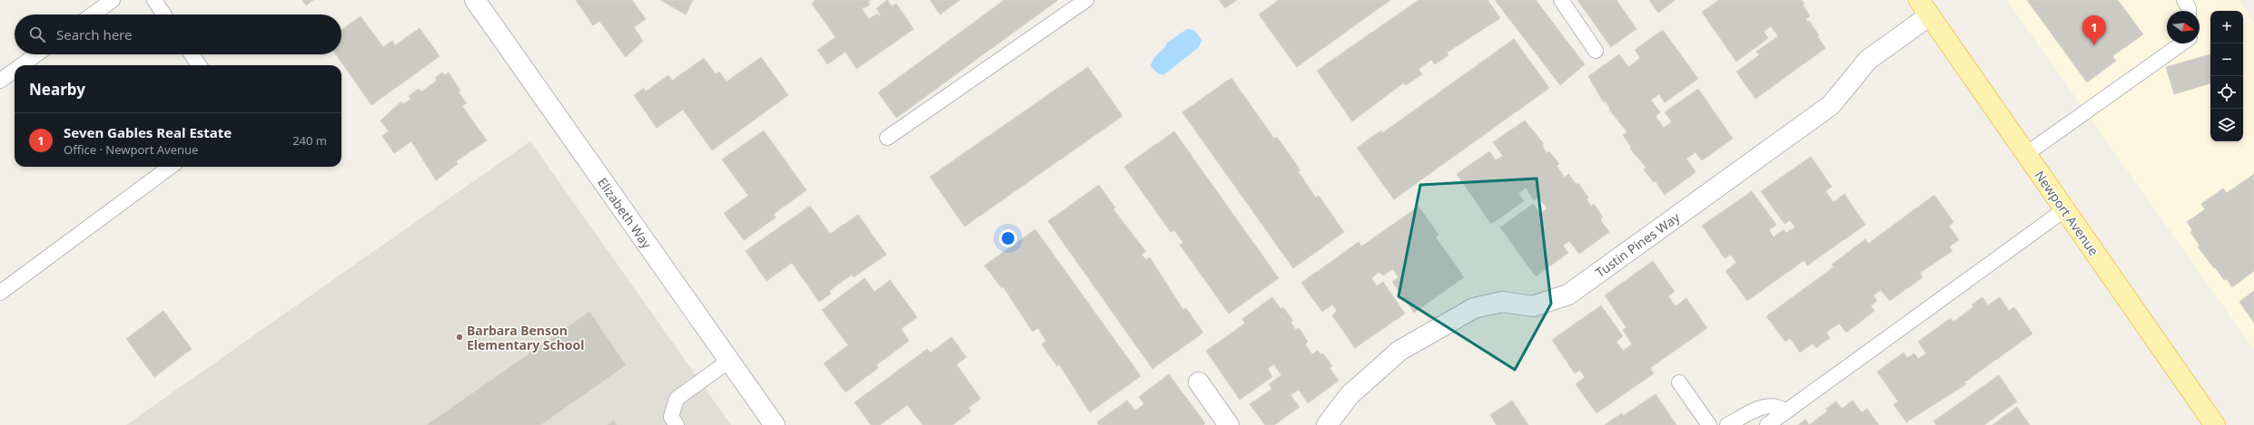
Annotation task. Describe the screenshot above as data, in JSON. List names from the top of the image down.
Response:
{
  "streets": {
    "main road": ["Newport Avenue"],
    "street": ["Elizabeth Way", "Tustin Pines Way"]
  },
  "crossings": [
    ["Newport Avenue", "Tustin Pines Way"]
  ],
  "places": ["Barbara Benson Elementary School"],
  "north": "right",
  "page": {
    "map_buttons": ["+", "−"],
    "search": "Search here",
    "pins": "1",
    "heading": "Nearby",
    "list": [
      {
        "mark": "1",
        "name": "Seven Gables Real Estate",
        "note": "Office · Newport Avenue",
        "value": "240 m"
      }
    ]
  }
}
